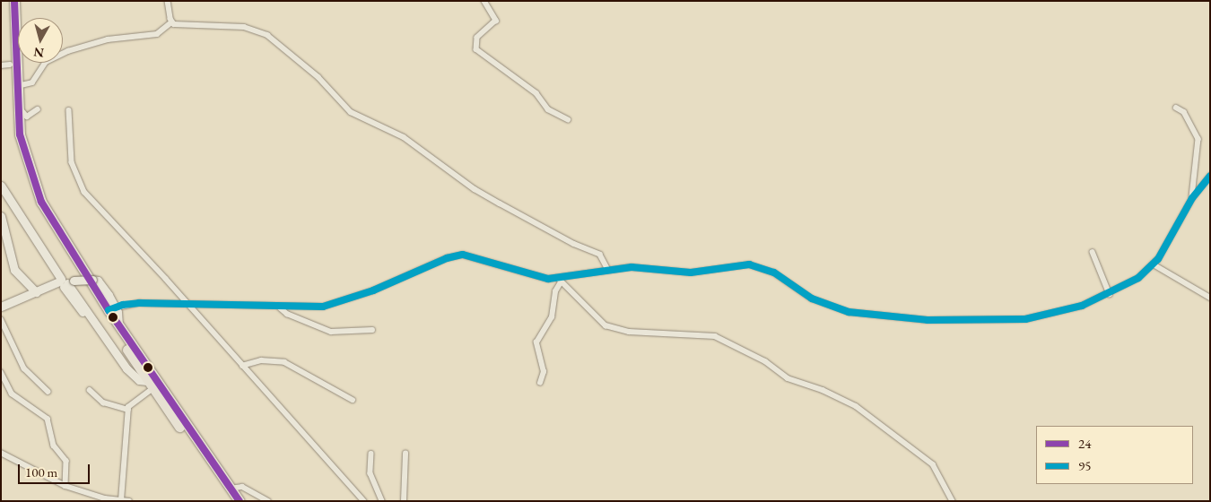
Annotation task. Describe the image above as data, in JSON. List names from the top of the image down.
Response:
{
  "lines": ["transit line 24", "transit line 95"],
  "legend": ["24", "95"],
  "scale_bar": "100 m",
  "north": "bottom"
}
